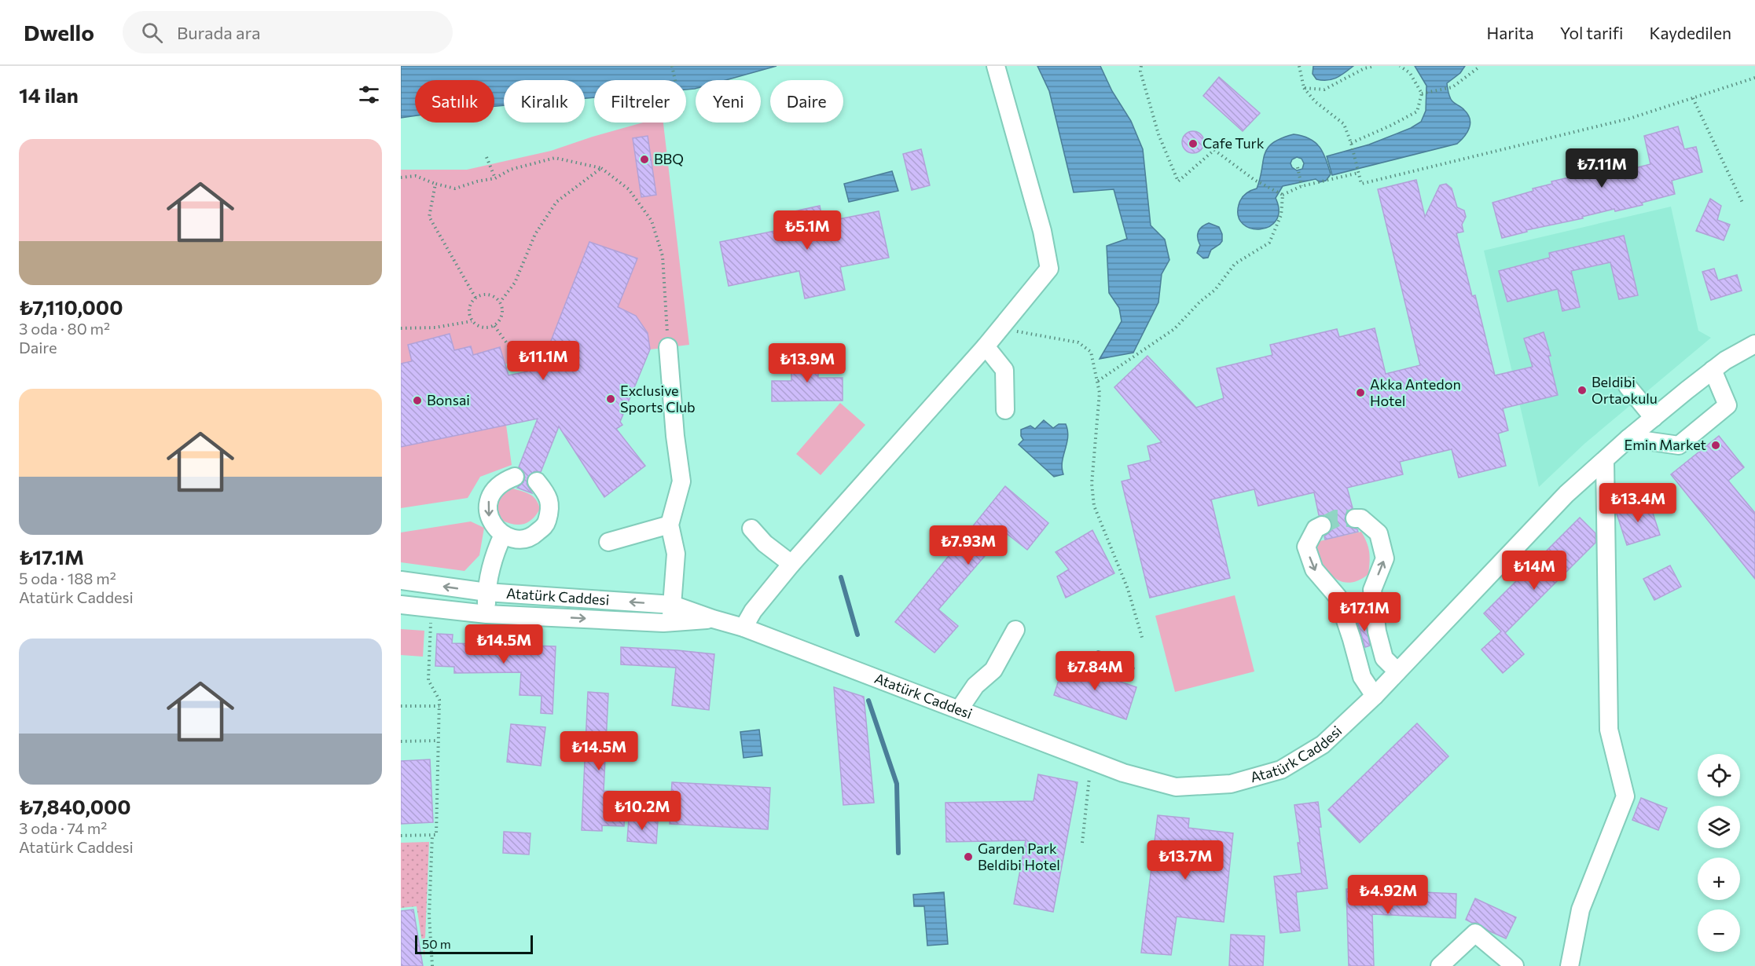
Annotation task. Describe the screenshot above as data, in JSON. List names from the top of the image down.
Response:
{
  "streets": {
    "street": ["Atatürk Caddesi"]
  },
  "places": [
    "Cafe Turk",
    "BBQ",
    "Beldibi Ortaokulu",
    "Akka Antedon Hotel",
    "Exclusive Sports Club",
    "Bonsai",
    "Emin Market",
    "Garden Park Beldibi Hotel"
  ],
  "scale_bar": "50 m",
  "page": {
    "header": "Dwello",
    "search": "Burada ara",
    "nav": ["Harita", "Yol tarifi", "Kaydedilen"],
    "heading": "14 ilan",
    "chip": [
      "Satılık",
      "Kiralık",
      "Filtreler",
      "Yeni",
      "Daire"
    ],
    "list": [
      {
        "name": "₺7,110,000",
        "note": "3 oda · 80 m² · Daire"
      },
      {
        "name": "₺17.1M",
        "note": "5 oda · 188 m² · Atatürk Caddesi"
      },
      {
        "name": "₺7,840,000",
        "note": "3 oda · 74 m² · Atatürk Caddesi"
      }
    ],
    "price": [
      "₺7.11M",
      "₺5.1M",
      "₺11.1M",
      "₺13.9M",
      "₺13.4M",
      "₺7.93M",
      "₺14M",
      "₺17.1M",
      "₺14.5M",
      "₺7.84M",
      "₺14.5M",
      "₺10.2M",
      "₺13.7M",
      "₺4.92M"
    ],
    "map_buttons": ["+", "−"],
    "scale": "50 m"
  }
}
